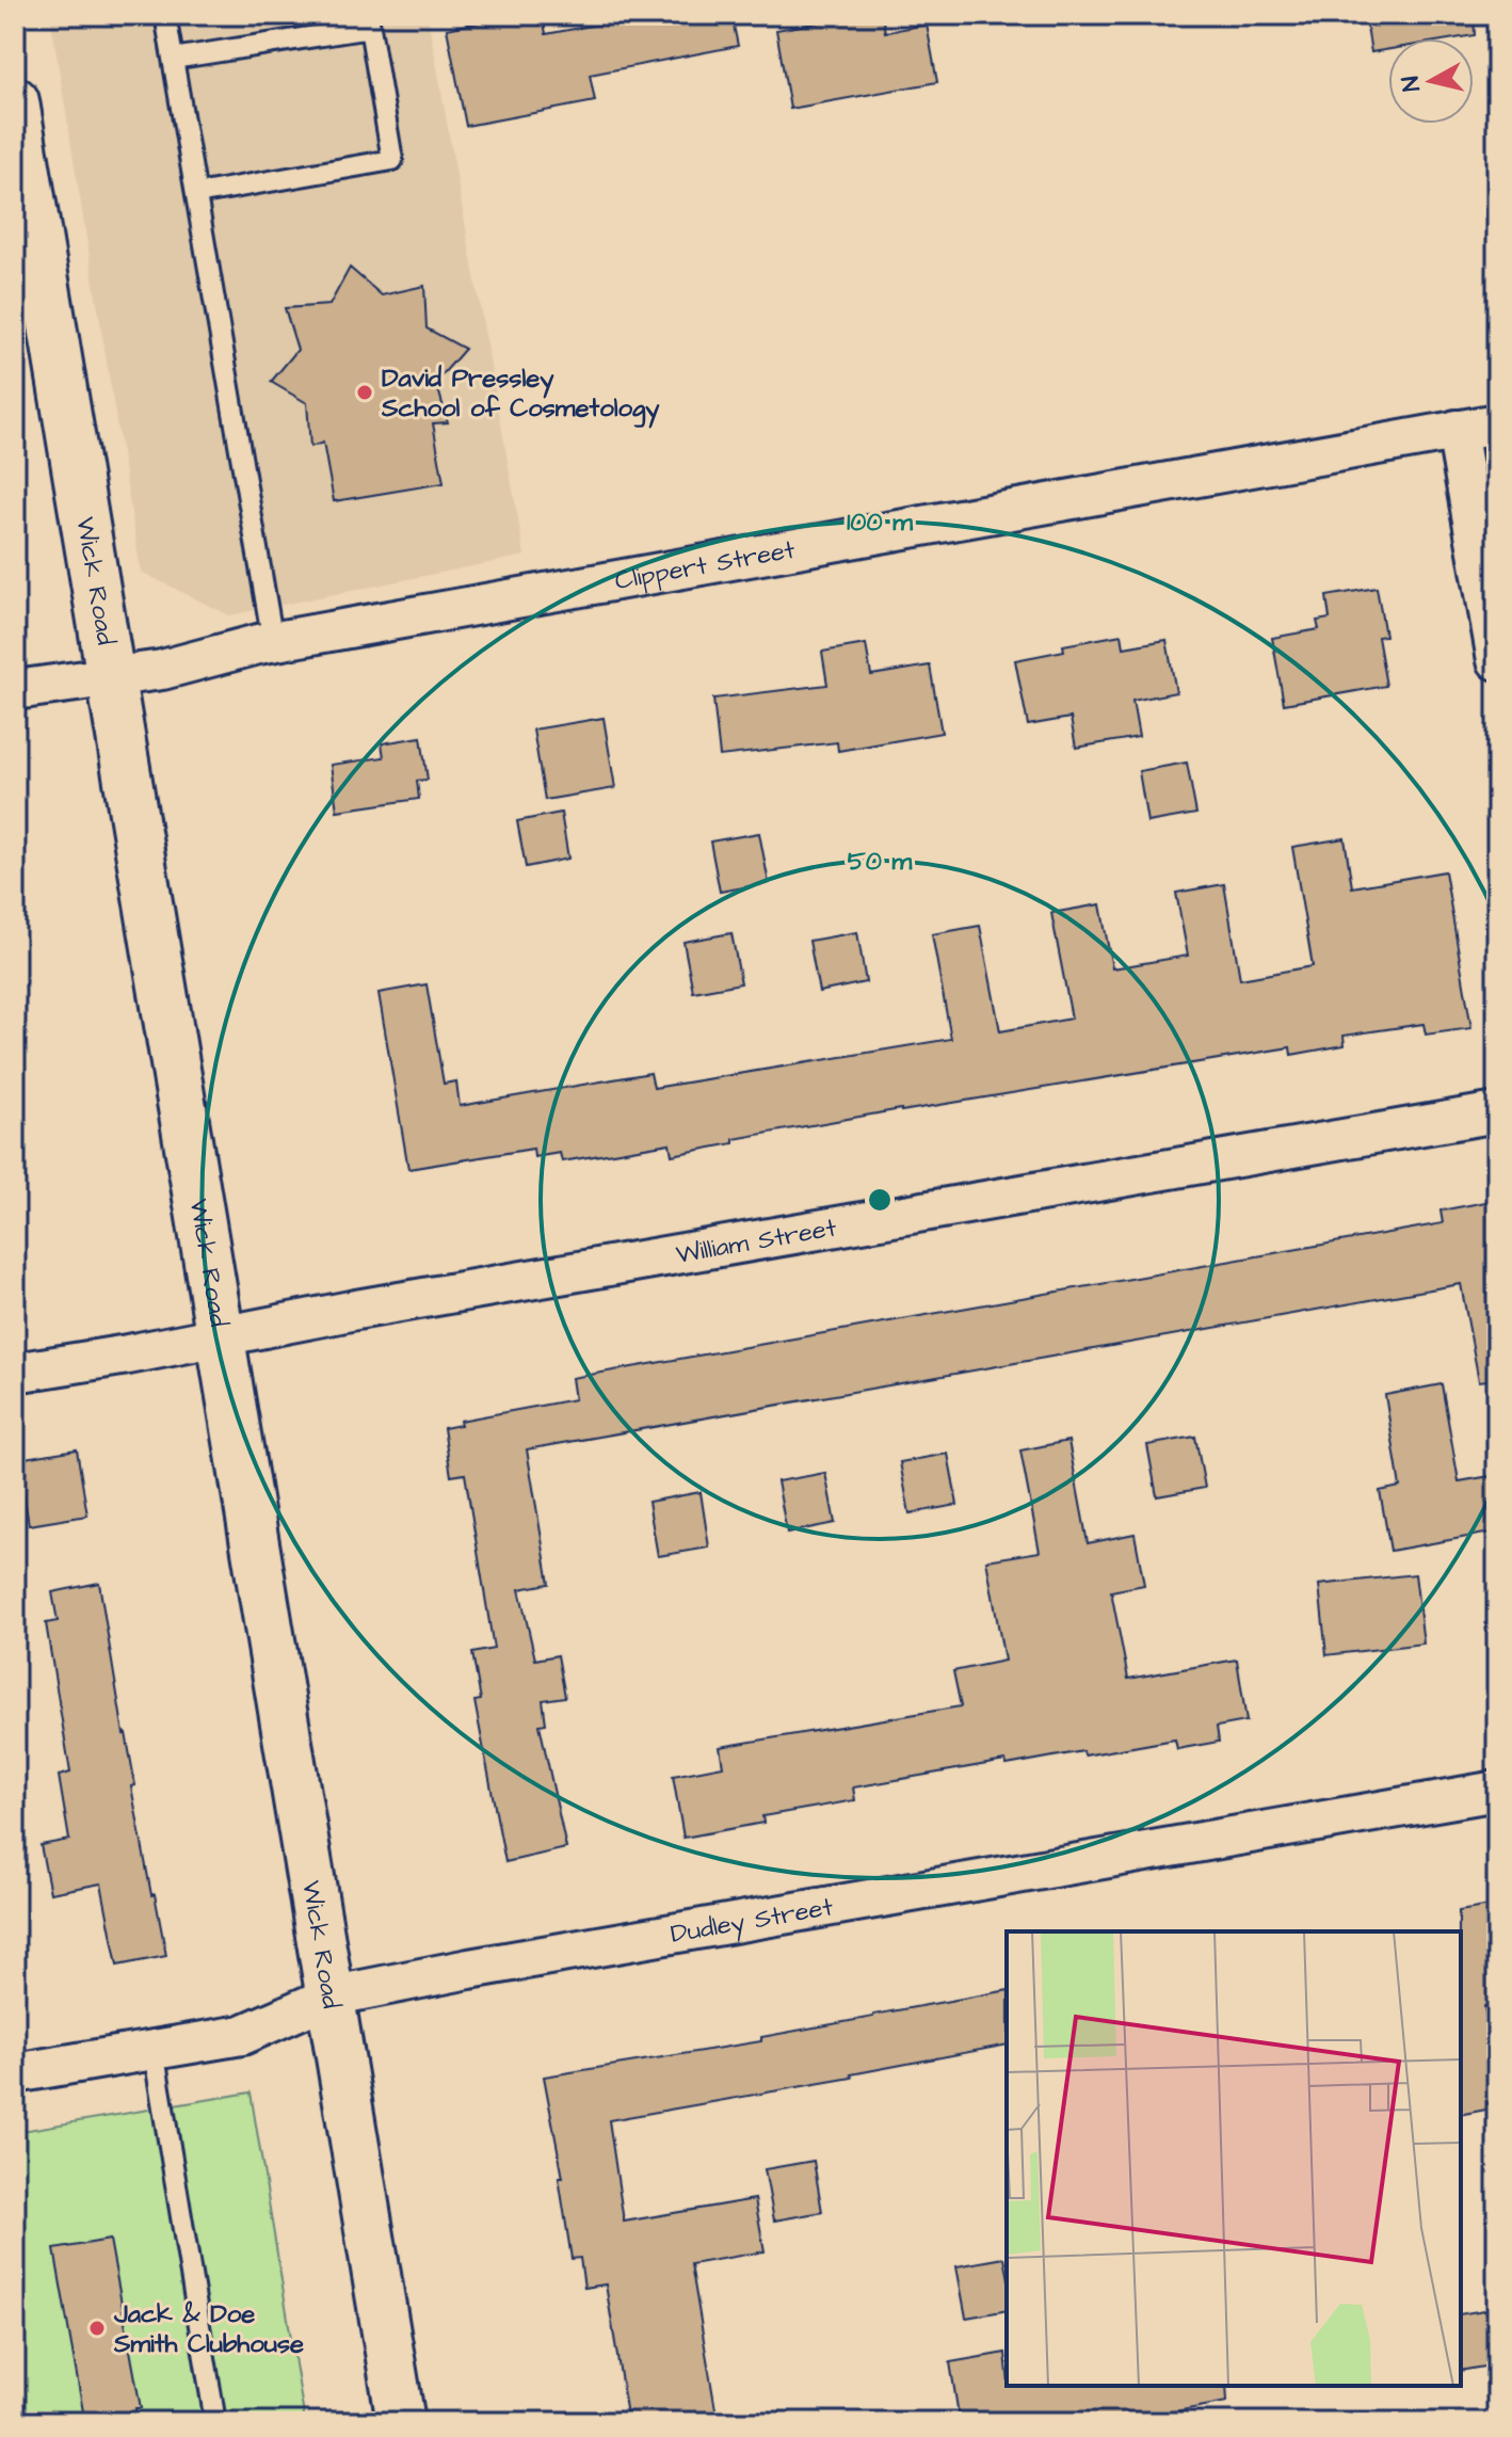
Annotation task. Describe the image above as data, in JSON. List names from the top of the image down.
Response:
{
  "streets": {
    "street": [
      "Clippert Street",
      "Wick Road",
      "William Street",
      "Dudley Street"
    ]
  },
  "crossings": [
    ["Clippert Street", "Wick Road"],
    ["Wick Road", "William Street"],
    ["Wick Road", "Dudley Street"]
  ],
  "places": ["David Pressley School of Cosmetology", "Jack & Doe Smith Clubhouse"],
  "north": "left",
  "rings": ["100 m", "50 m"]
}
